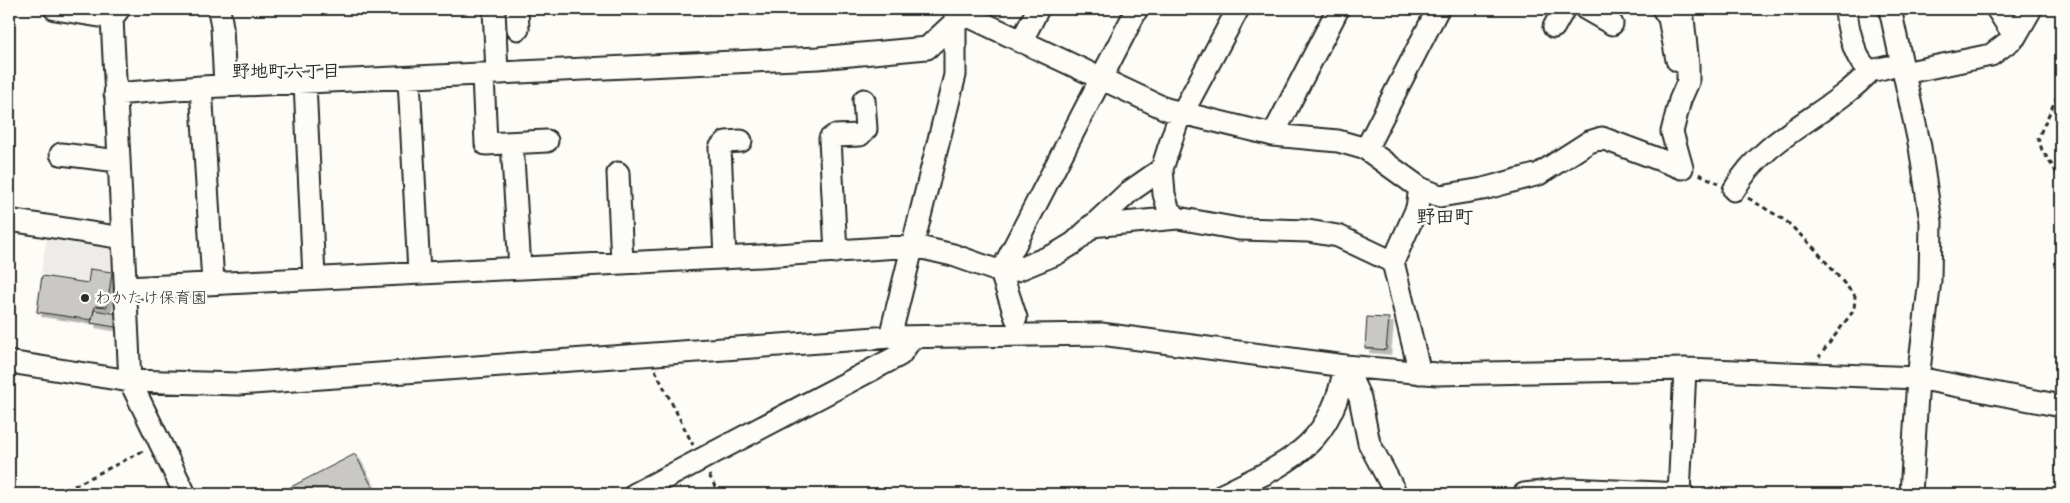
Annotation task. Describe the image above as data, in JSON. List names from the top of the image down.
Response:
{
  "districts": ["野地町六丁目", "野田町"],
  "places": ["わかたけ保育園"]
}
